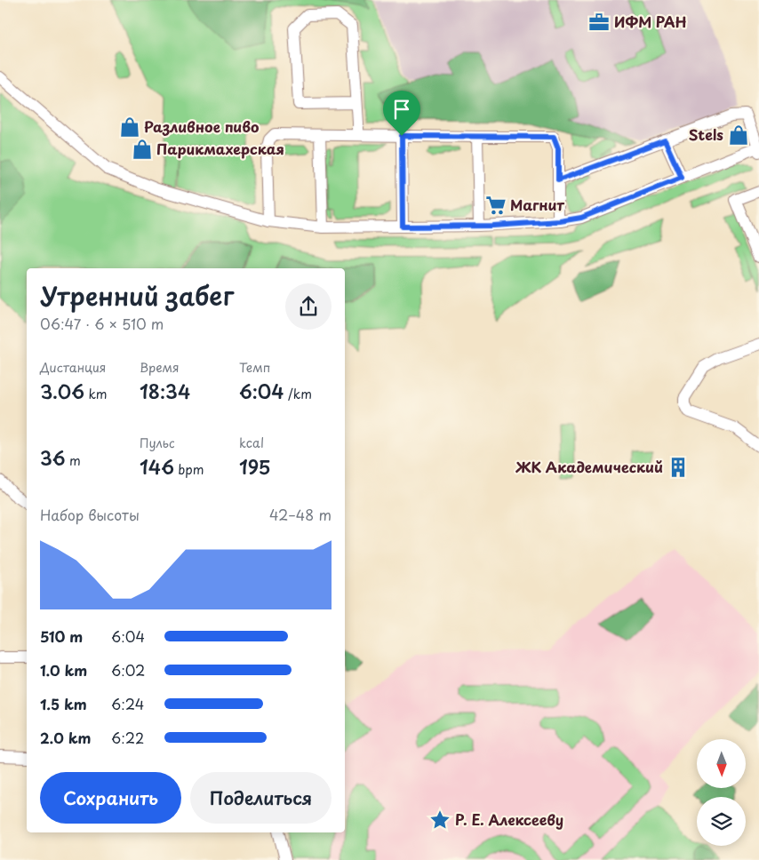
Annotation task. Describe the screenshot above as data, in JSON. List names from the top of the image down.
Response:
{
  "places": {
    "office": ["ИФМ РАН"],
    "shop": ["Разливное пиво", "Stels", "Парикмахерская"],
    "supermarket": ["Магнит"],
    "building": ["ЖК Академический"],
    "place": ["Р. Е. Алексееву"]
  },
  "north": "bottom",
  "page": {
    "heading": ["Утренний забег", "06:47 · 6 × 510 m"],
    "stats": [
      ["Дистанция", "3.06 km"],
      ["Время", "18:34"],
      ["Темп", "6:04 /km"],
      ["36 m"],
      ["Пульс", "146 bpm"],
      ["kcal", "195"]
    ],
    "chart": ["Набор высоты", "42–48 m"],
    "list": [
      {
        "name": "510 m",
        "note": "6:04"
      },
      {
        "name": "1.0 km",
        "note": "6:02"
      },
      {
        "name": "1.5 km",
        "note": "6:24"
      },
      {
        "name": "2.0 km",
        "note": "6:22"
      }
    ],
    "buttons": ["Сохранить", "Поделиться"]
  }
}
